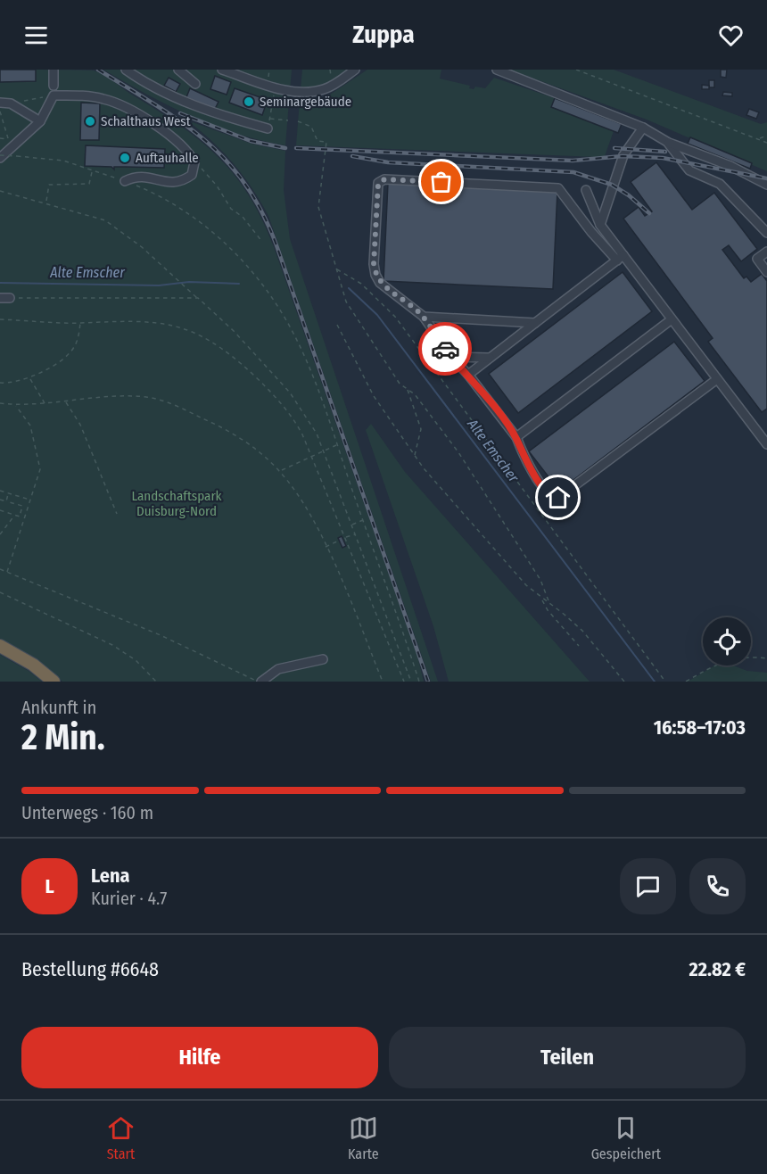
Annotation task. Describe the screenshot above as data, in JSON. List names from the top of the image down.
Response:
{
  "water": ["Alte Emscher"],
  "parks": ["Landschaftspark Duisburg-Nord"],
  "places": ["Seminargebäude", "Schalthaus West", "Auftauhalle"],
  "page": {
    "header": "Zuppa",
    "heading": ["2 Min.", "Ankunft in", "16:58–17:03"],
    "panel": [
      "Lena",
      "Kurier · 4.7",
      "Bestellung #6648",
      "22.82 €"
    ],
    "bar": "Unterwegs · 160 m",
    "round": "L",
    "buttons": ["Hilfe", "Teilen"],
    "tabs": ["Start", "Karte", "Gespeichert"]
  }
}
